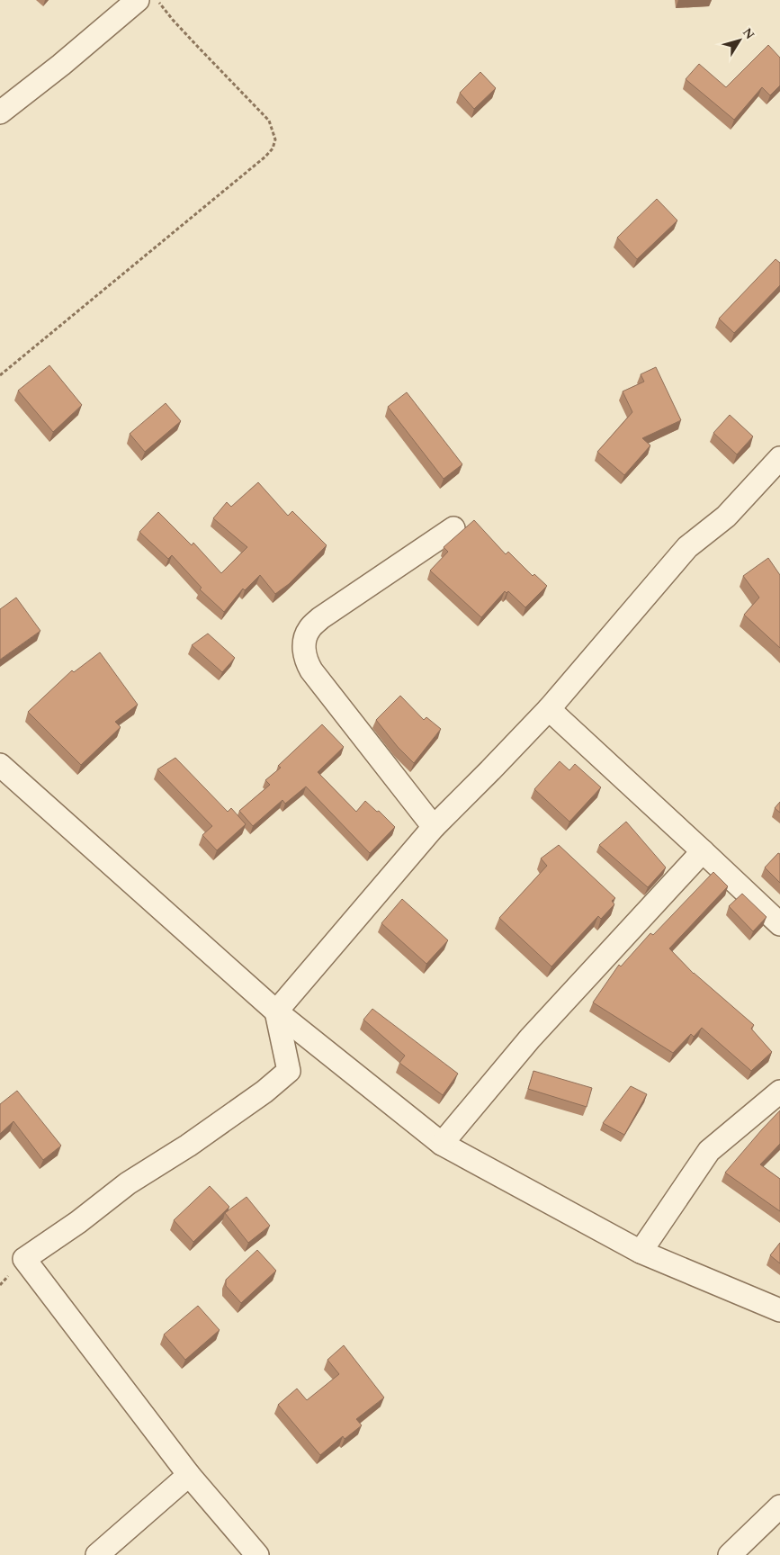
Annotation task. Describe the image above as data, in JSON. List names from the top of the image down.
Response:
{
  "north": "top right"
}
